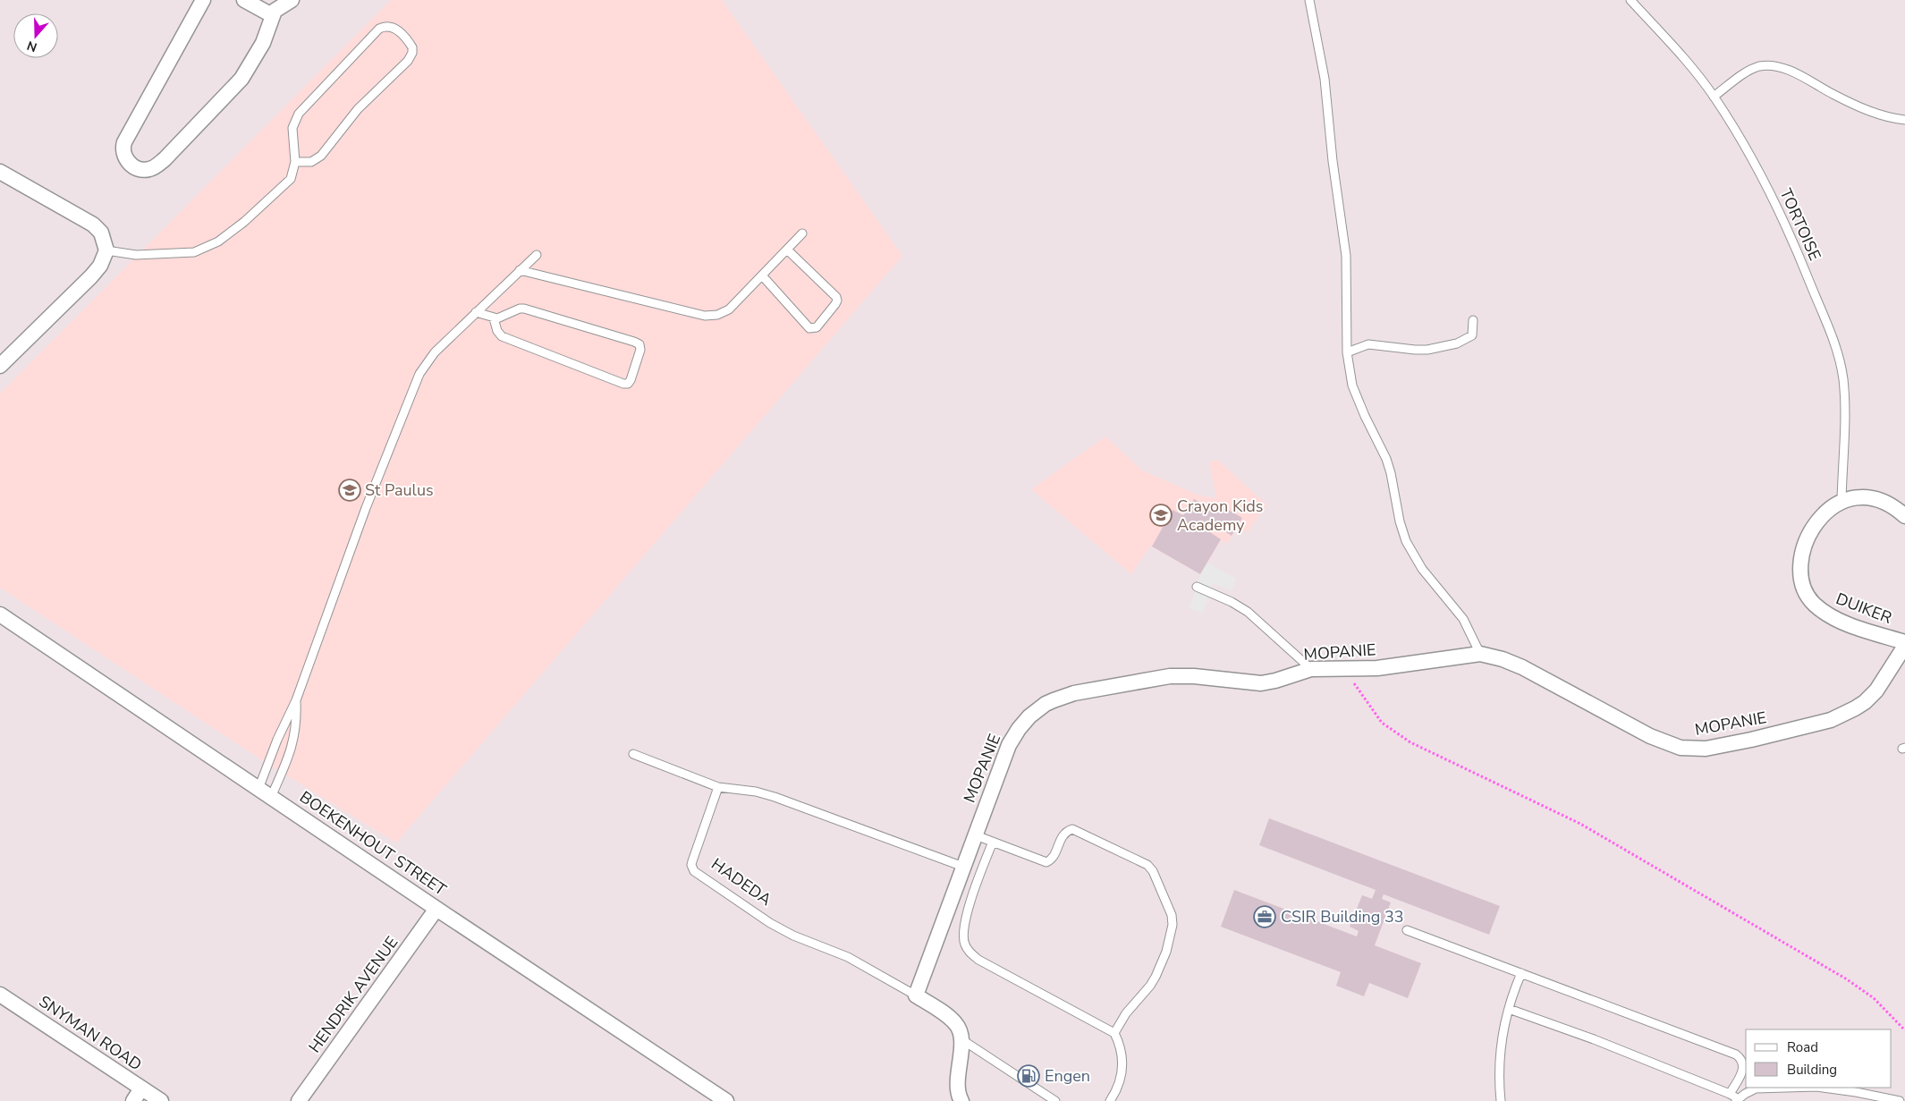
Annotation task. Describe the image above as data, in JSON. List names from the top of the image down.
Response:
{
  "streets": {
    "street": [
      "DUIKER",
      "MOPANIE",
      "BOEKENHOUT STREET",
      "HADEDA",
      "HENDRIK AVENUE",
      "SNYMAN ROAD"
    ],
    "lane": ["TORTOISE"]
  },
  "crossings": [
    ["TORTOISE", "DUIKER"],
    ["DUIKER", "MOPANIE"],
    ["MOPANIE", "HADEDA"],
    ["BOEKENHOUT STREET", "HENDRIK AVENUE"]
  ],
  "places": {
    "school or university": ["St Paulus", "Crayon Kids Academy"],
    "office": ["CSIR Building 33"],
    "fuel station": ["Engen"]
  },
  "legend": ["Road", "Building"],
  "north": "bottom"
}
